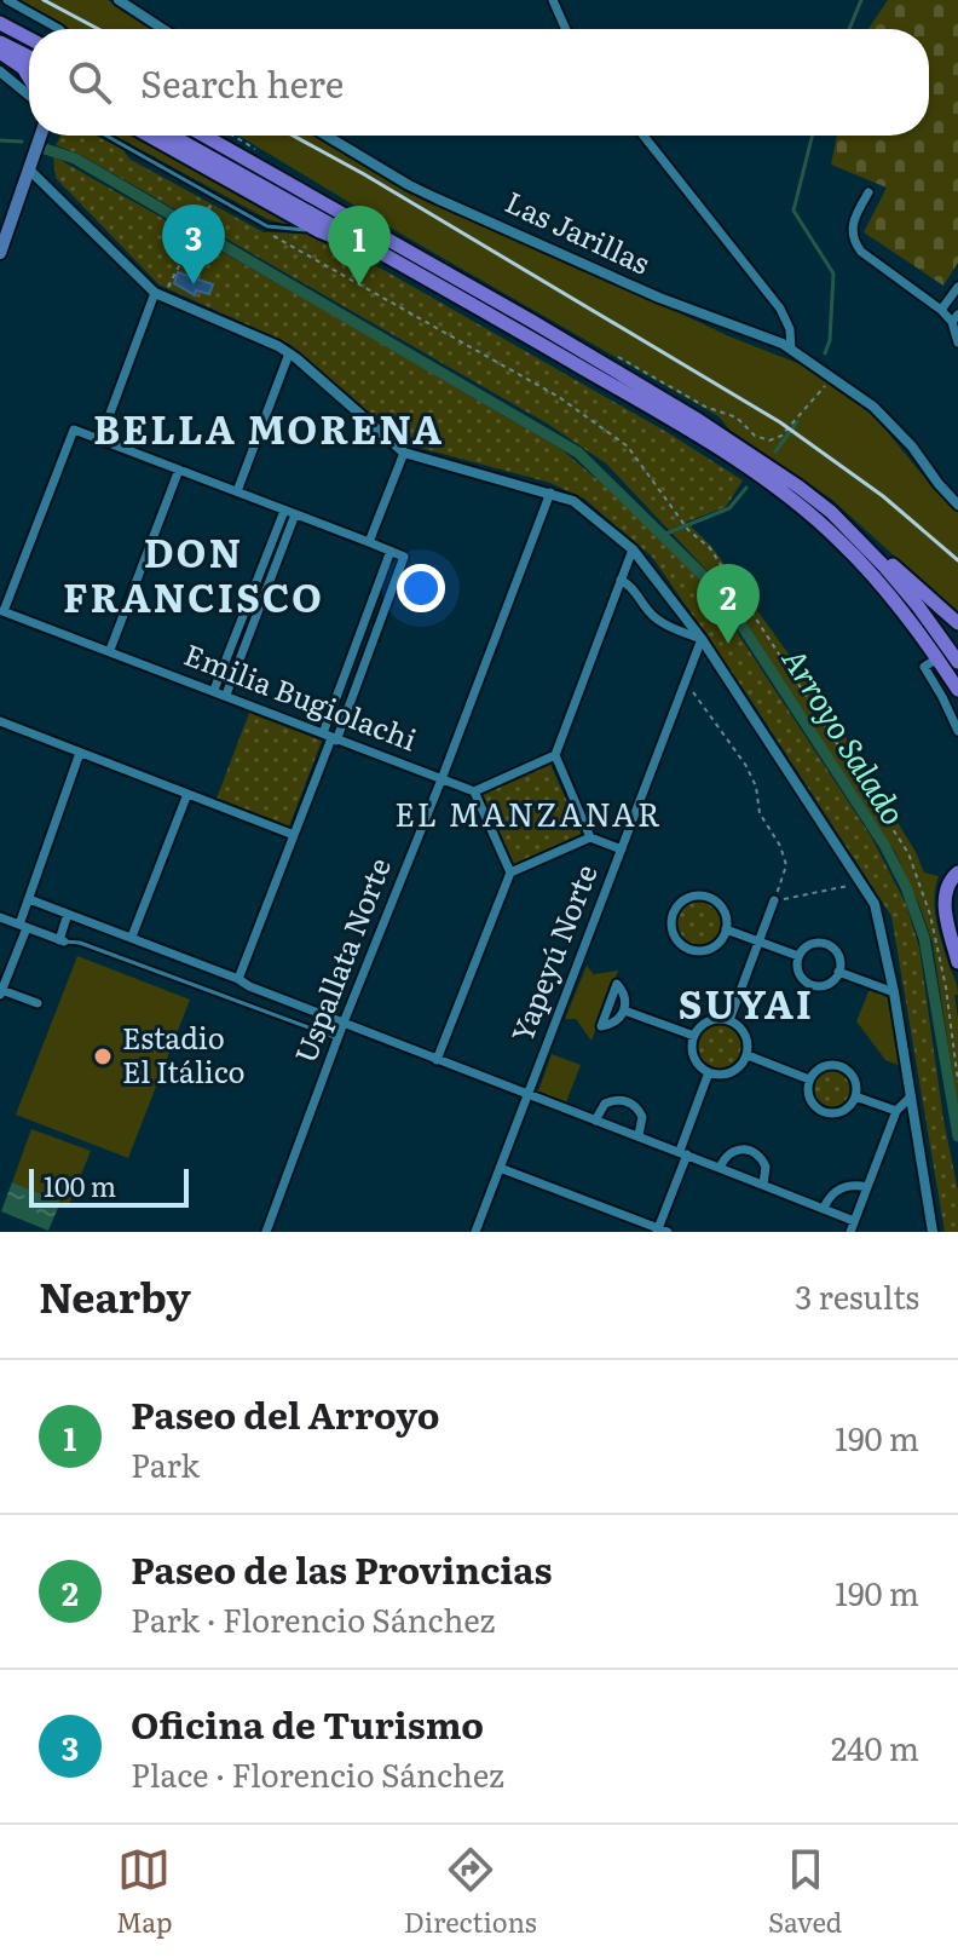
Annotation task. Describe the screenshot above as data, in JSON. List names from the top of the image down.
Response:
{
  "streets": {
    "street": [
      "Las Jarillas",
      "Emilia Bugiolachi",
      "Yapeyú Norte",
      "Uspallata Norte"
    ]
  },
  "crossings": [
    ["Emilia Bugiolachi", "Uspallata Norte"]
  ],
  "districts": [
    "BELLA MORENA",
    "DON FRANCISCO",
    "EL MANZANAR",
    "SUYAI"
  ],
  "water": ["Arroyo Salado"],
  "places": ["Estadio El Itálico"],
  "scale_bar": "100 m",
  "page": {
    "search": "Search here",
    "pins": ["3", "1", "2"],
    "scale": "100 m",
    "heading": ["Nearby", "3 results"],
    "list": [
      {
        "mark": "1",
        "name": "Paseo del Arroyo",
        "note": "Park",
        "value": "190 m"
      },
      {
        "mark": "2",
        "name": "Paseo de las Provincias",
        "note": "Park · Florencio Sánchez",
        "value": "190 m"
      },
      {
        "mark": "3",
        "name": "Oficina de Turismo",
        "note": "Place · Florencio Sánchez",
        "value": "240 m"
      }
    ],
    "nav": ["Map", "Directions", "Saved"]
  }
}
